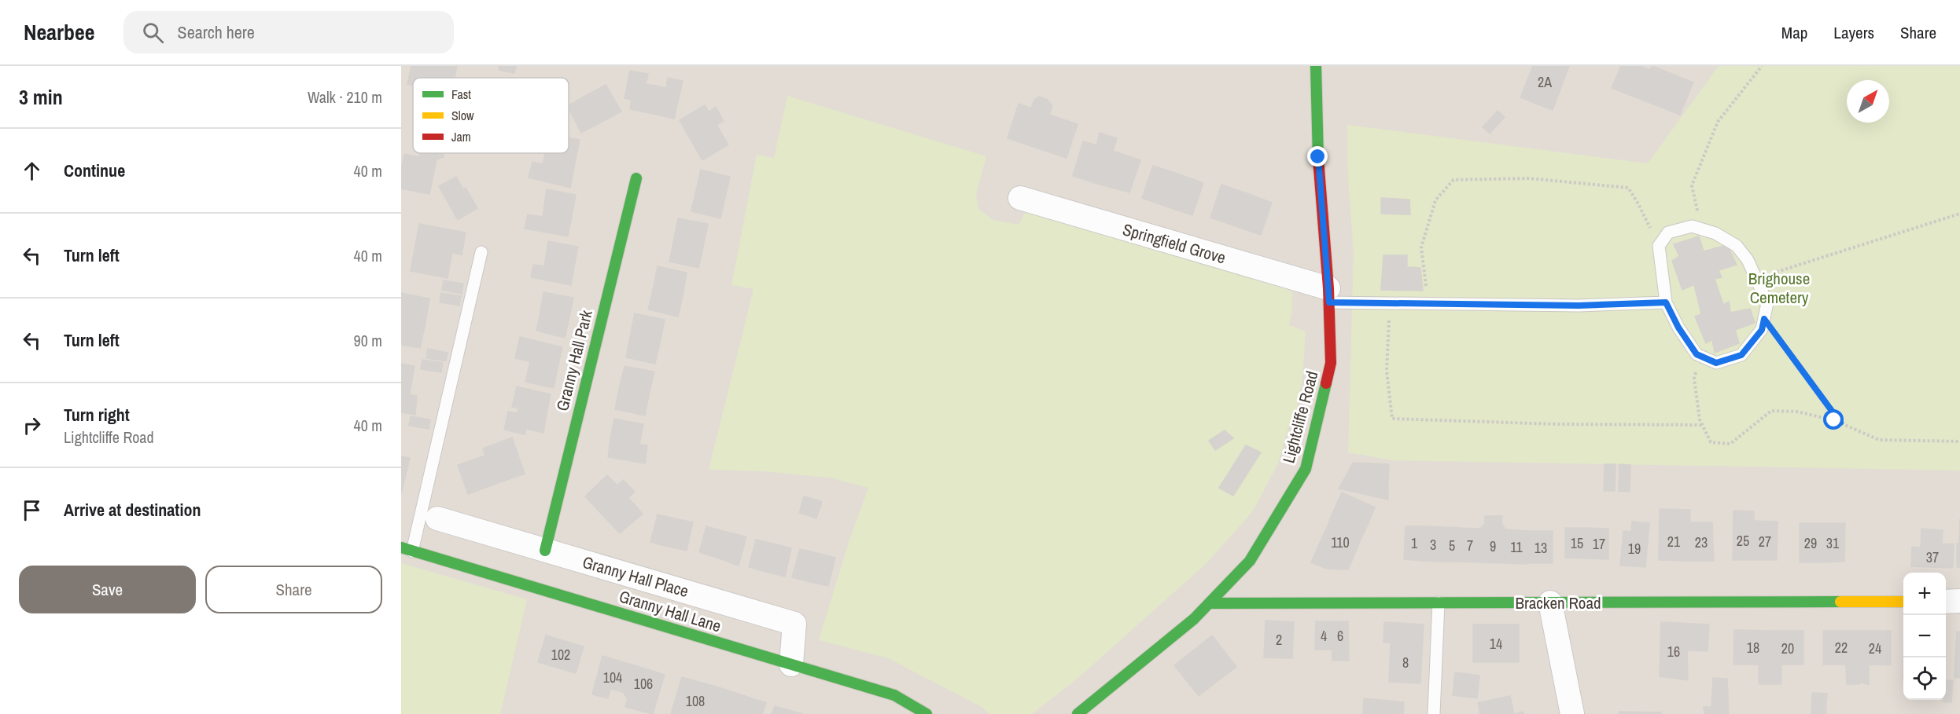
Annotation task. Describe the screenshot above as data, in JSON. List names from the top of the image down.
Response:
{
  "streets": {
    "street": [
      "Springfield Grove",
      "Granny Hall Park",
      "Lightcliffe Road",
      "Granny Hall Place",
      "Bracken Road",
      "Granny Hall Lane"
    ]
  },
  "crossings": [
    ["Springfield Grove", "Lightcliffe Road"],
    ["Granny Hall Park", "Granny Hall Place"],
    ["Lightcliffe Road", "Bracken Road"],
    ["Granny Hall Place", "Granny Hall Lane"]
  ],
  "parks": ["Brighouse Cemetery"],
  "house_numbers": [
    "2A",
    "25",
    "21",
    "27",
    "110",
    "23",
    "1",
    "15",
    "29",
    "31",
    "17",
    "3",
    "5",
    "7",
    "9",
    "11",
    "13",
    "19",
    "37",
    "4",
    "6",
    "2",
    "14",
    "18",
    "22",
    "20",
    "24",
    "16",
    "102",
    "8",
    "104",
    "106",
    "108"
  ],
  "legend": ["Fast", "Slow", "Jam"],
  "north": "top right",
  "page": {
    "header": "Nearbee",
    "search": "Search here",
    "nav": ["Map", "Layers", "Share"],
    "heading": ["3 min", "Walk · 210 m"],
    "list": [
      ["Continue", "40 m"],
      ["Turn left", "40 m"],
      ["Turn left", "90 m"],
      ["Turn right", "Lightcliffe Road", "40 m"],
      "Arrive at destination"
    ],
    "buttons": ["Save", "Share"],
    "map_buttons": ["+", "−"]
  }
}
